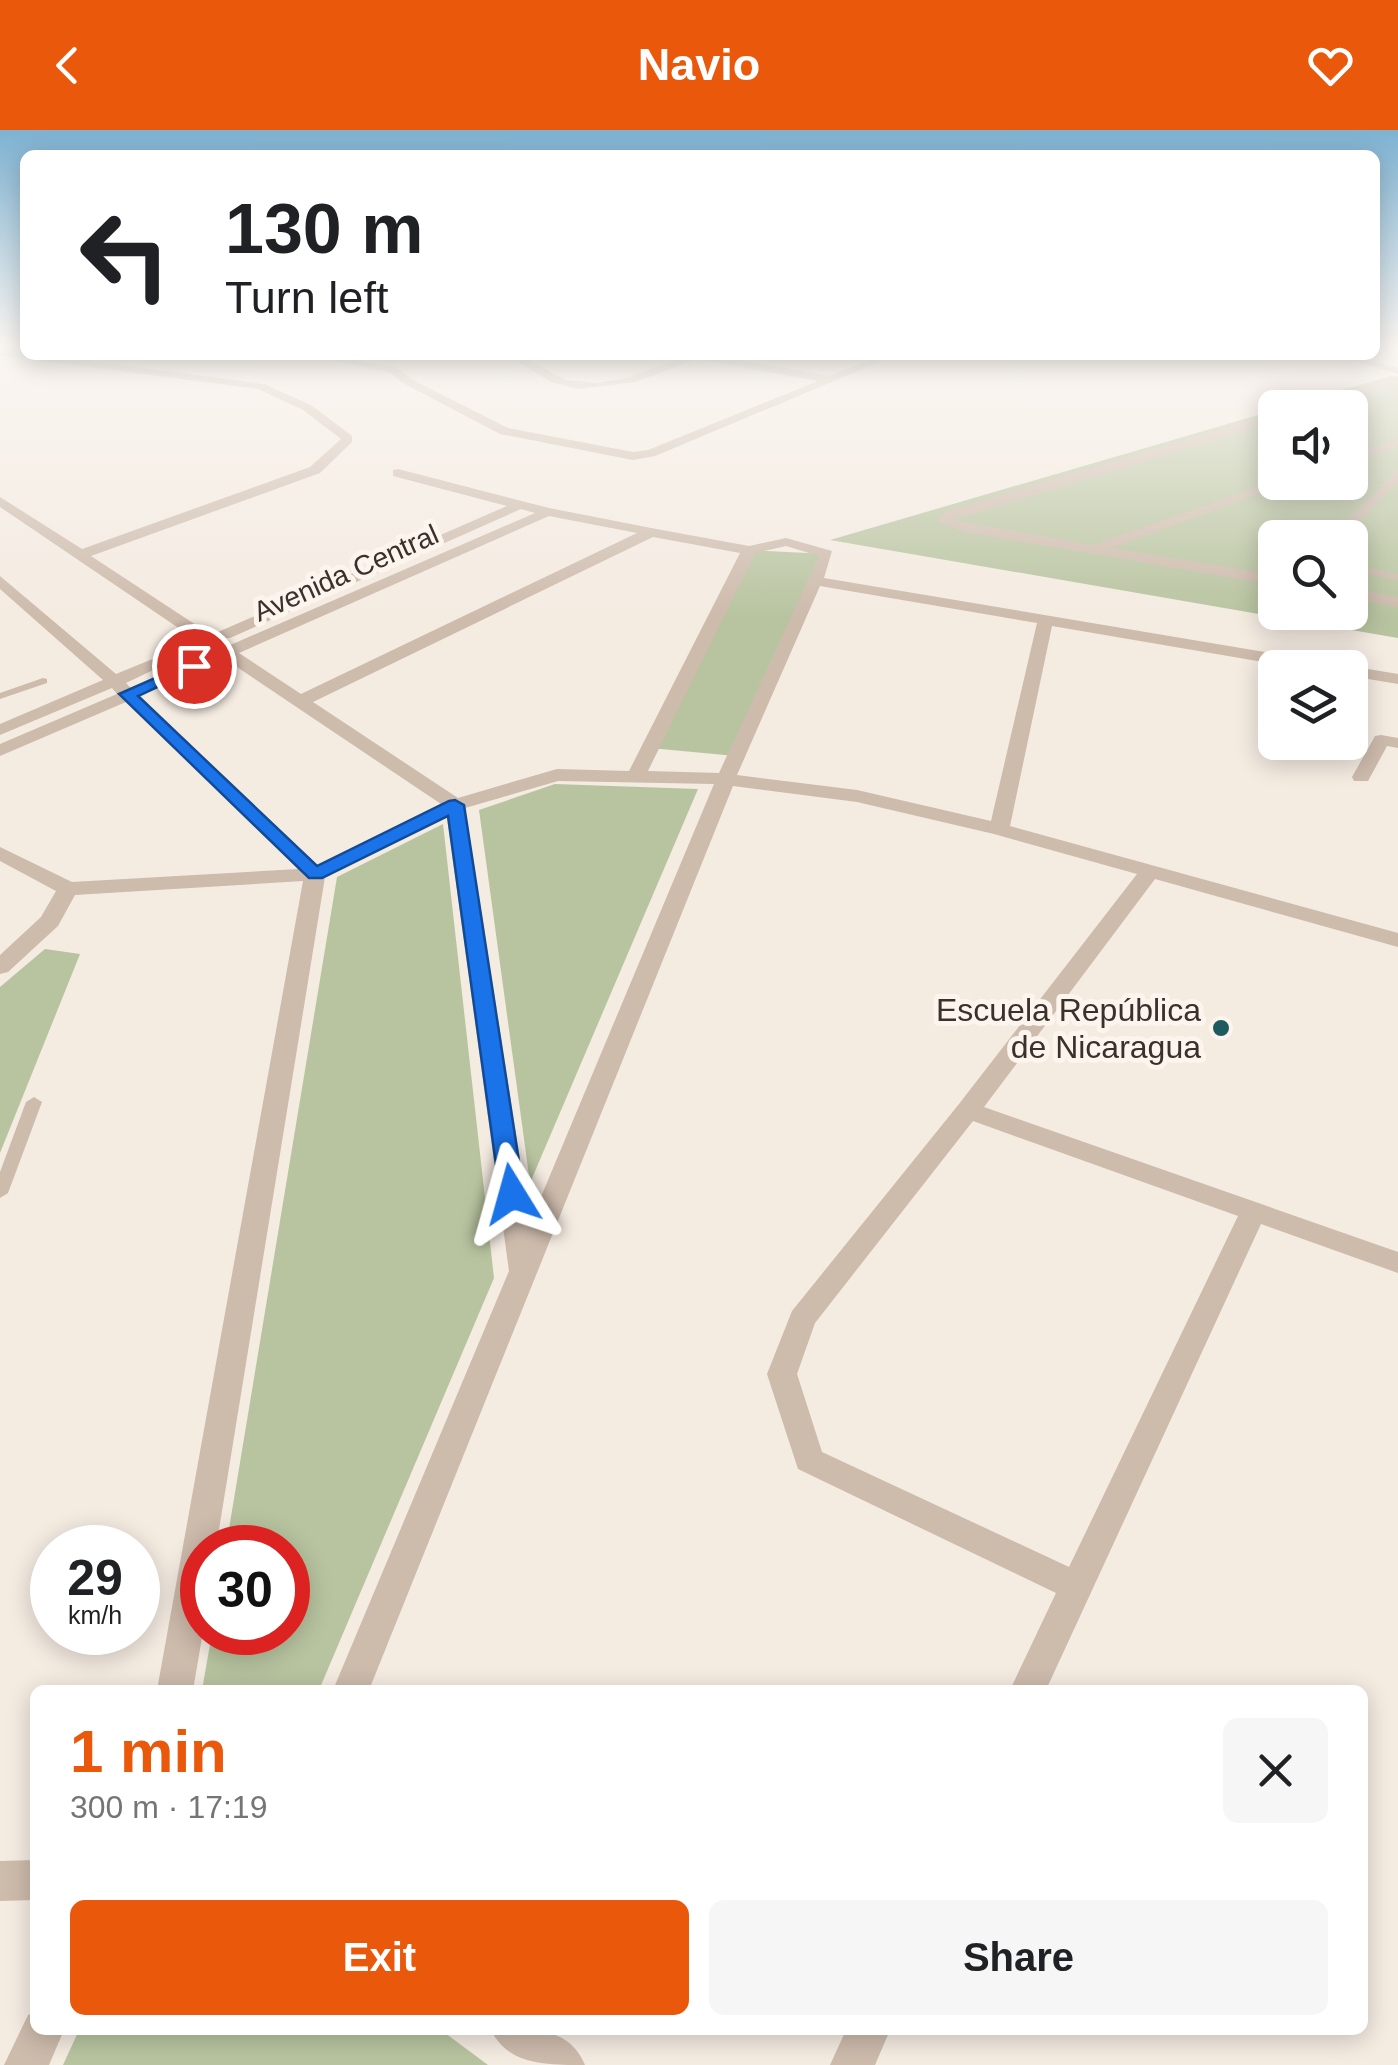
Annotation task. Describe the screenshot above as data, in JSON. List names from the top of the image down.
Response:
{
  "streets": {
    "street": ["Avenida Central"]
  },
  "places": ["Escuela República de Nicaragua"],
  "page": {
    "header": "Navio",
    "turn": ["130 m", "Turn left"],
    "speed": "29 km/h",
    "limit": "30",
    "heading": ["1 min", "300 m · 17:19"],
    "buttons": ["Exit", "Share"]
  }
}
